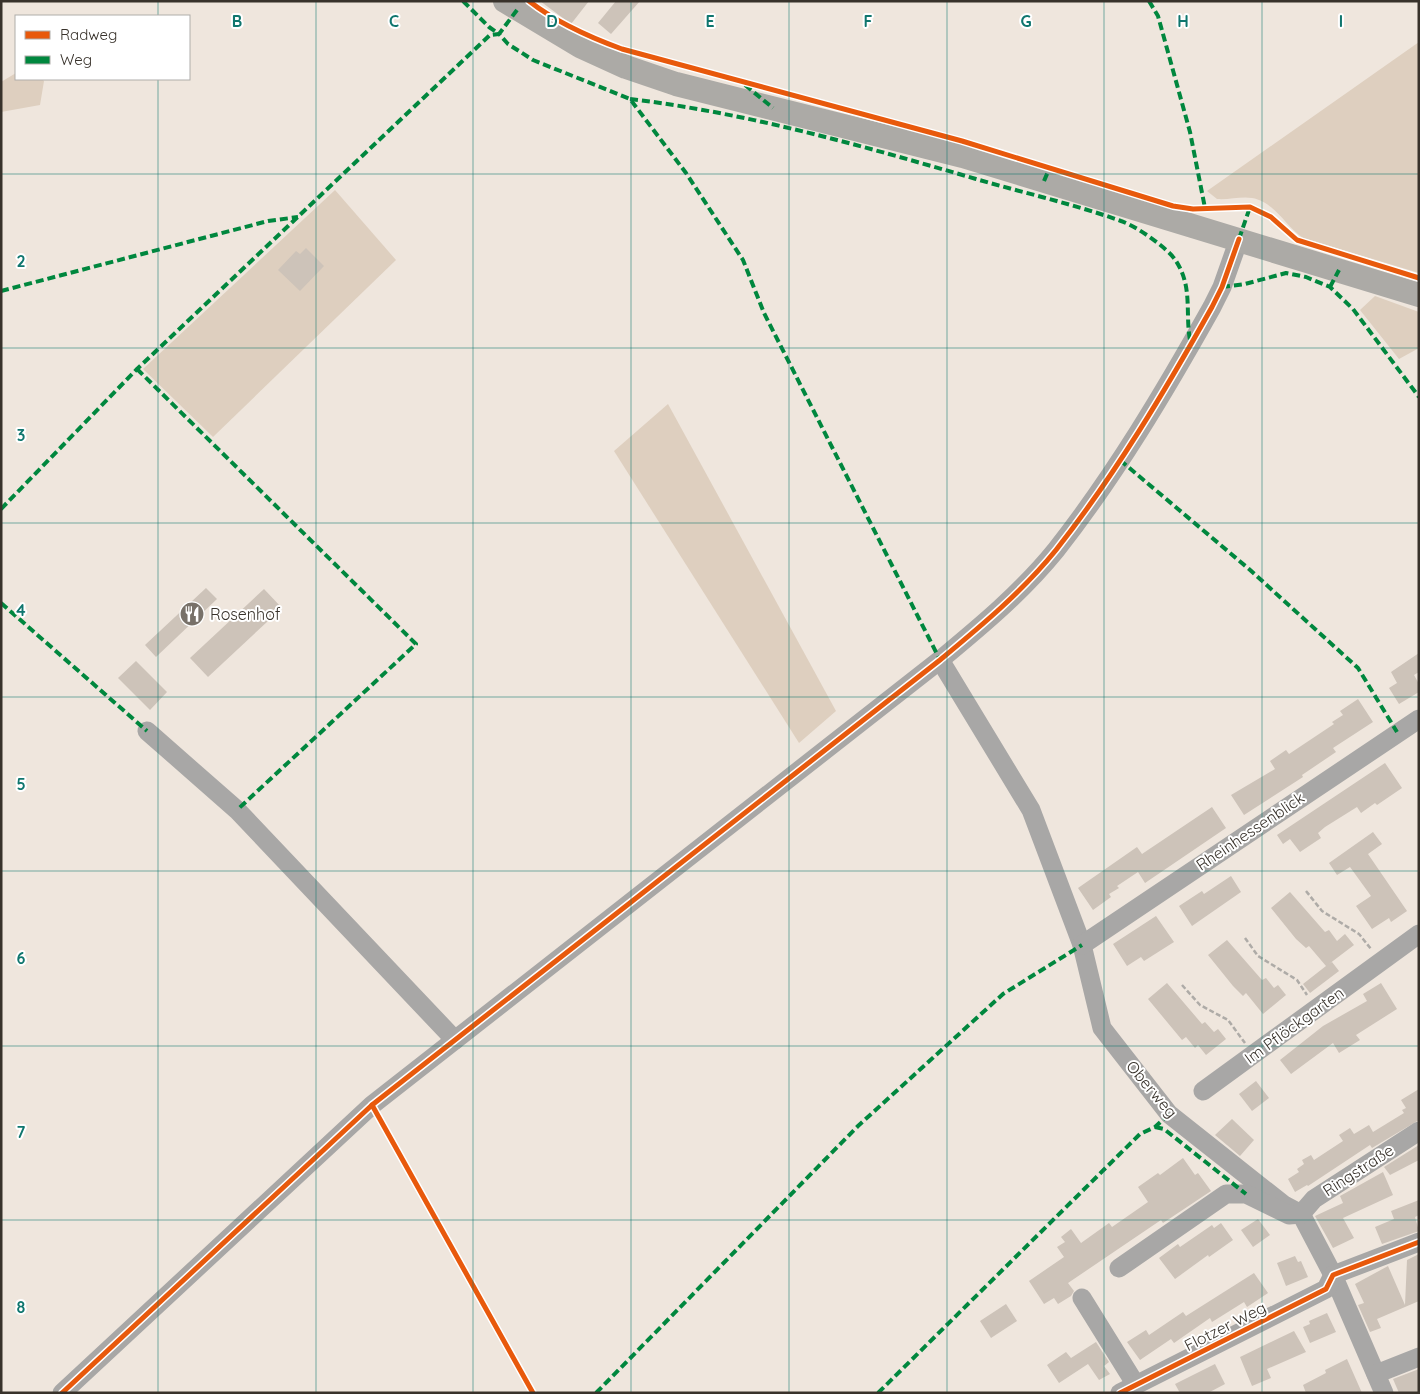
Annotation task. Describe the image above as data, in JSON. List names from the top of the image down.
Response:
{
  "streets": {
    "street": [
      "Rheinhessenblick",
      "Im Pflöckgarten",
      "Oberweg",
      "Ringstraße",
      "Flotzer Weg"
    ]
  },
  "crossings": [
    ["Rheinhessenblick", "Oberweg"],
    ["Oberweg", "Ringstraße"]
  ],
  "places": {
    "restaurant": ["Rosenhof"]
  },
  "legend": ["Radweg", "Weg"],
  "grid": {
    "columns": [
      "B",
      "C",
      "D",
      "E",
      "F",
      "G",
      "H",
      "I"
    ],
    "rows": [
      "2",
      "3",
      "4",
      "5",
      "6",
      "7",
      "8"
    ]
  }
}
